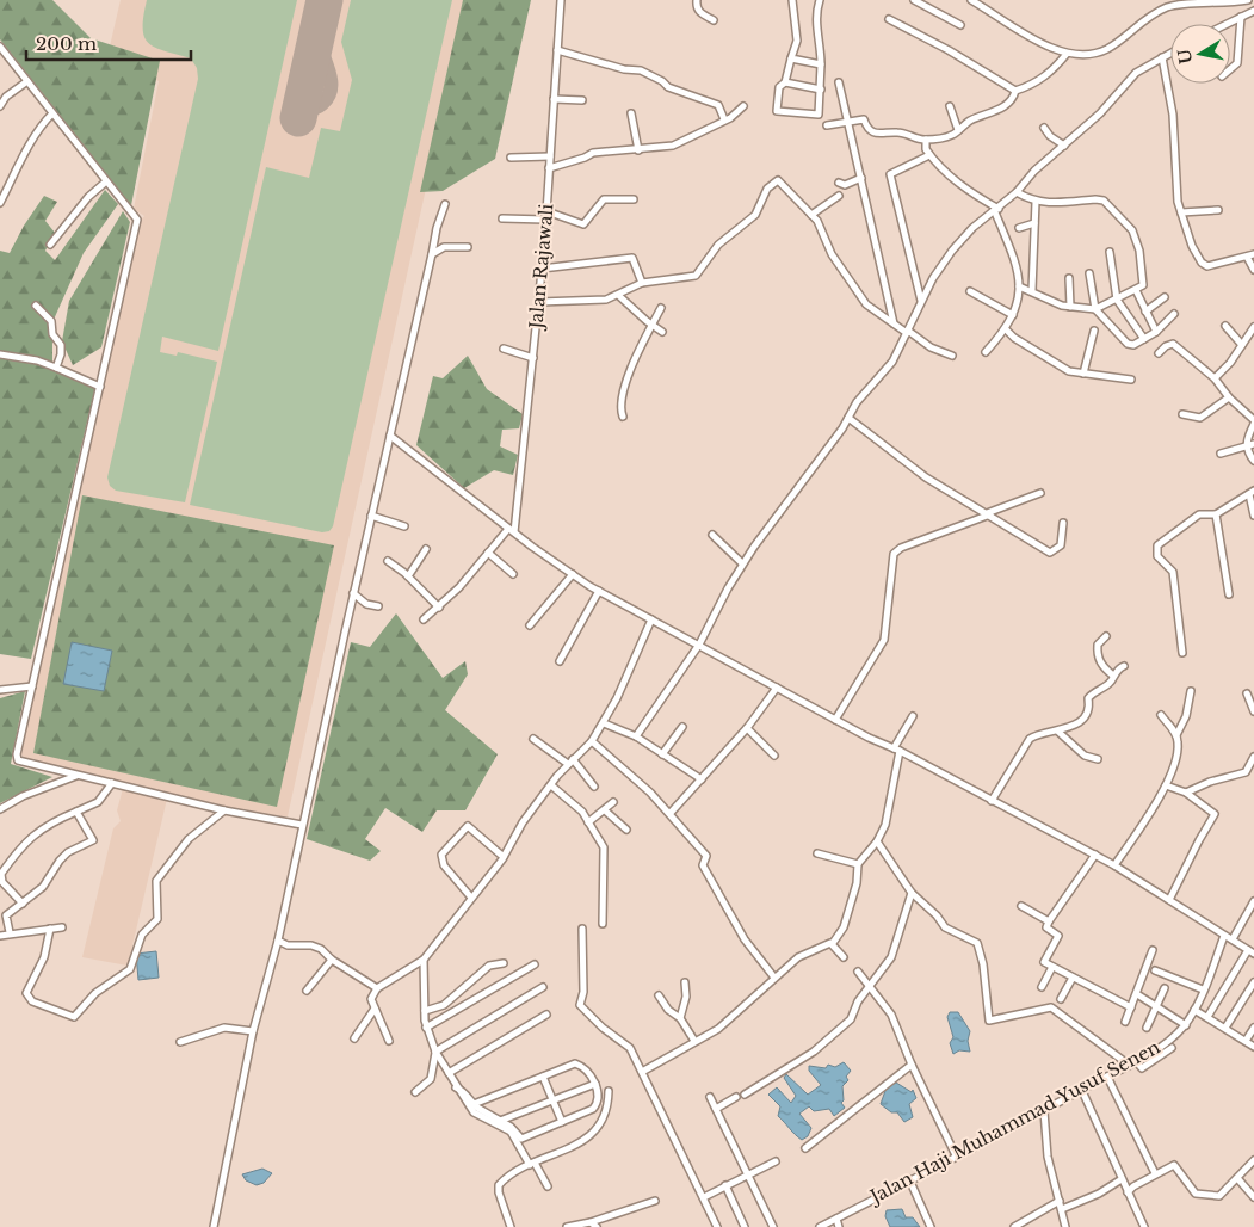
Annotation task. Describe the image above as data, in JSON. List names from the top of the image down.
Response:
{
  "streets": {
    "street": ["Jalan Rajawali", "Jalan Haji Muhammad Yusuf Senen"]
  },
  "scale_bar": "200 m",
  "north": "left"
}
